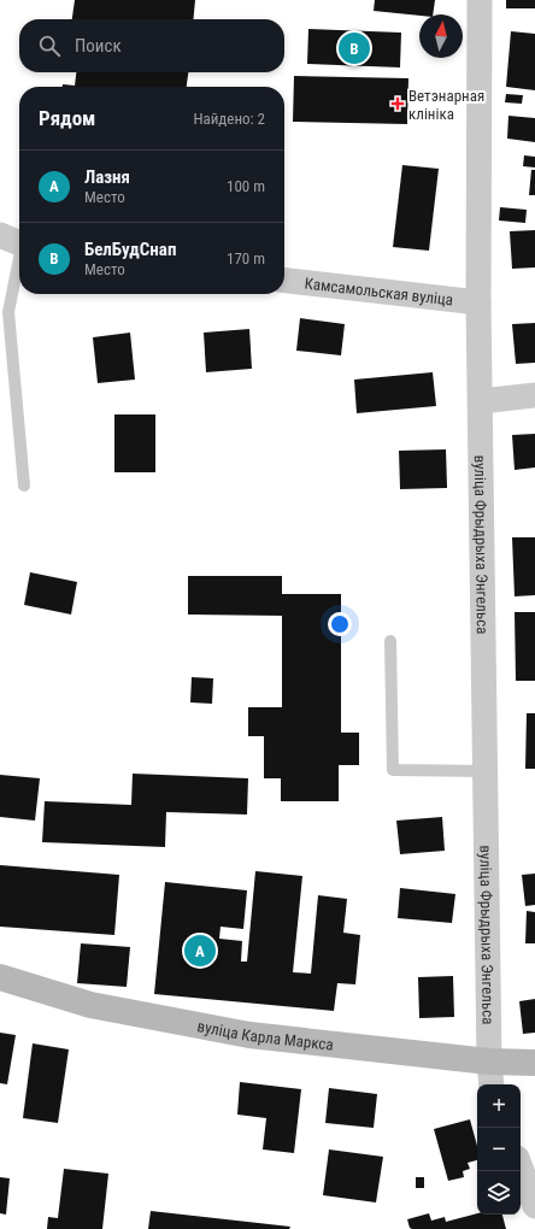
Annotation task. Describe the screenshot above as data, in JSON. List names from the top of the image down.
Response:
{
  "streets": {
    "main road": ["вуліца Карла Маркса"],
    "street": ["Камсамольская вуліца", "вуліца Фрыдрыха Энгельса"]
  },
  "crossings": [
    ["Камсамольская вуліца", "вуліца Фрыдрыха Энгельса"],
    ["вуліца Фрыдрыха Энгельса", "вуліца Карла Маркса"]
  ],
  "places": {
    "health": ["Ветэнарная клініка"]
  },
  "north": "top",
  "page": {
    "search": "Поиск",
    "pins": ["B", "A"],
    "heading": ["Рядом", "Найдено: 2"],
    "list": [
      {
        "mark": "A",
        "name": "Лазня",
        "note": "Место",
        "value": "100 m"
      },
      {
        "mark": "B",
        "name": "БелБудСнап",
        "note": "Место",
        "value": "170 m"
      }
    ],
    "map_buttons": ["+", "−"]
  }
}
